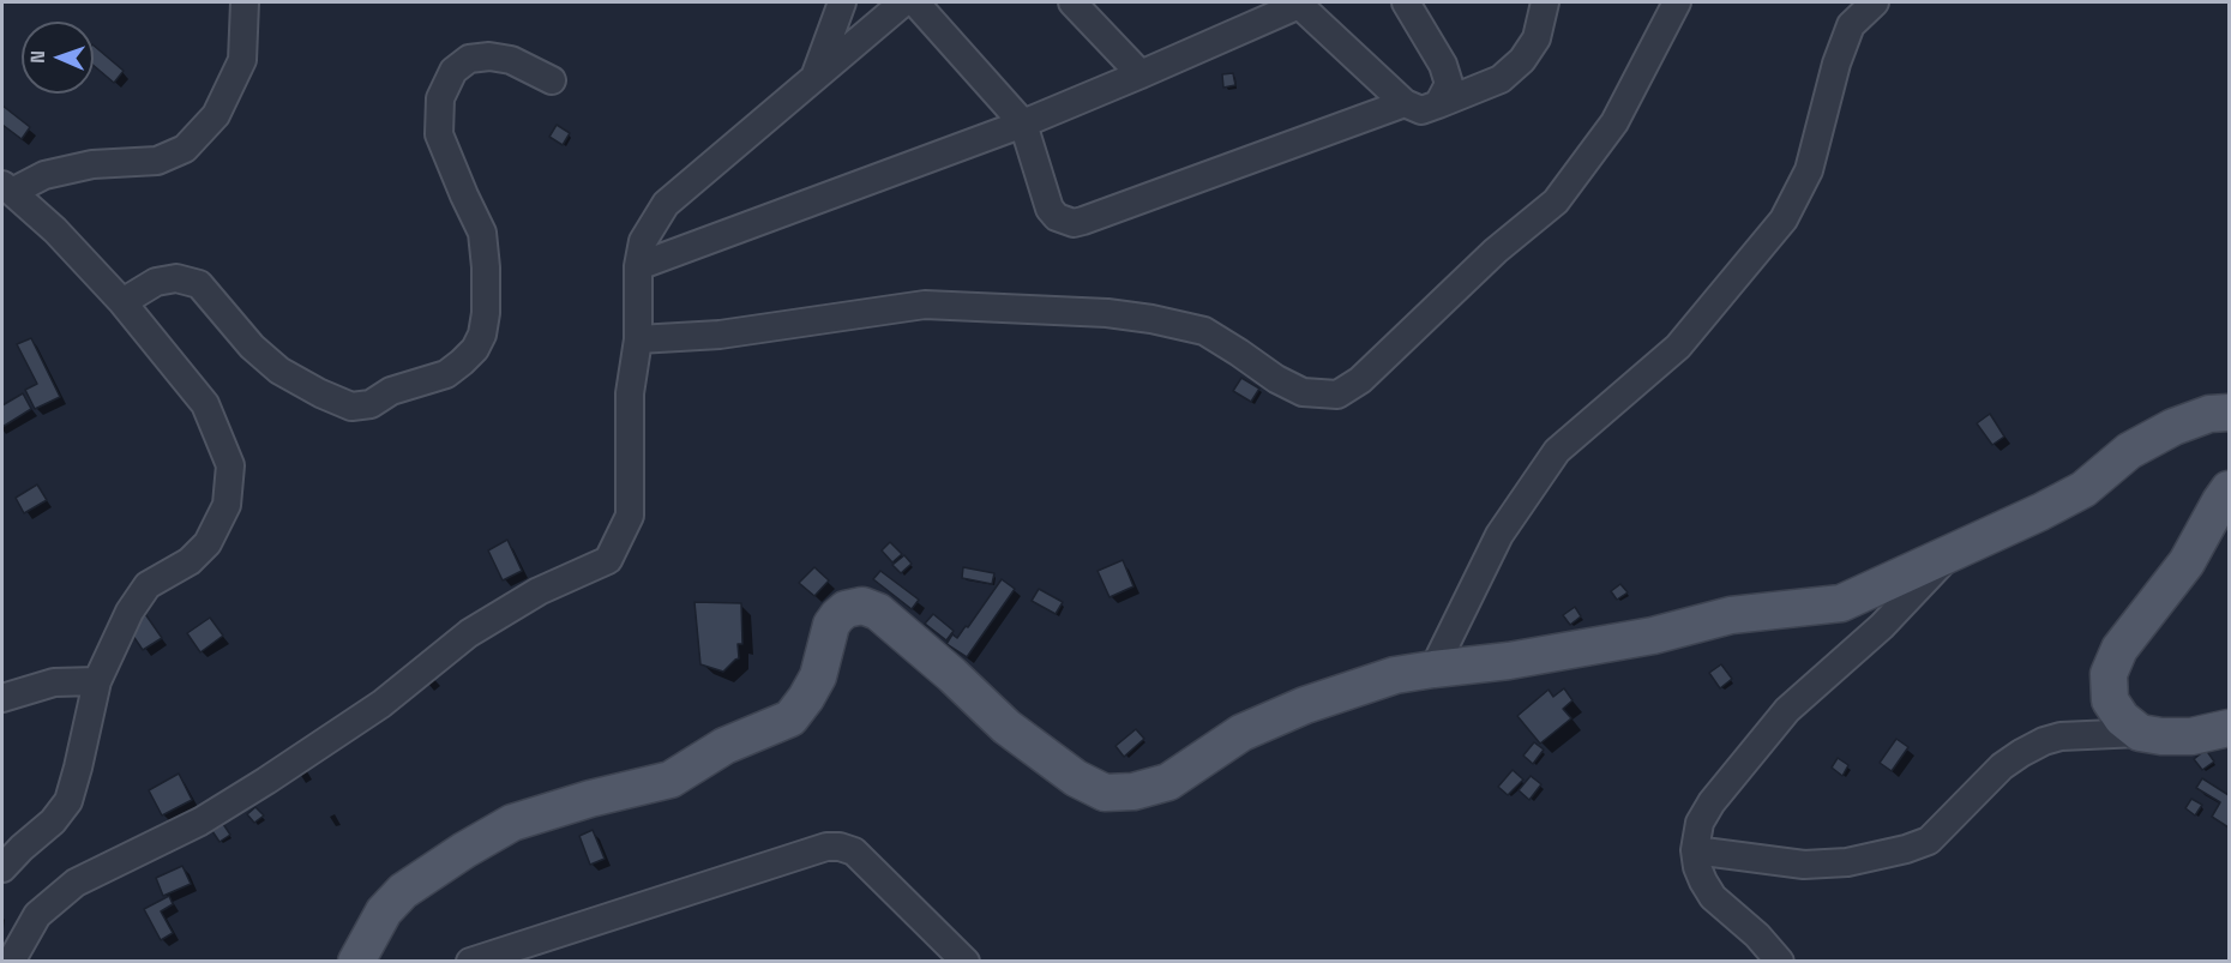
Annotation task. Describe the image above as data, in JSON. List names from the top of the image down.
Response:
{
  "north": "left"
}
